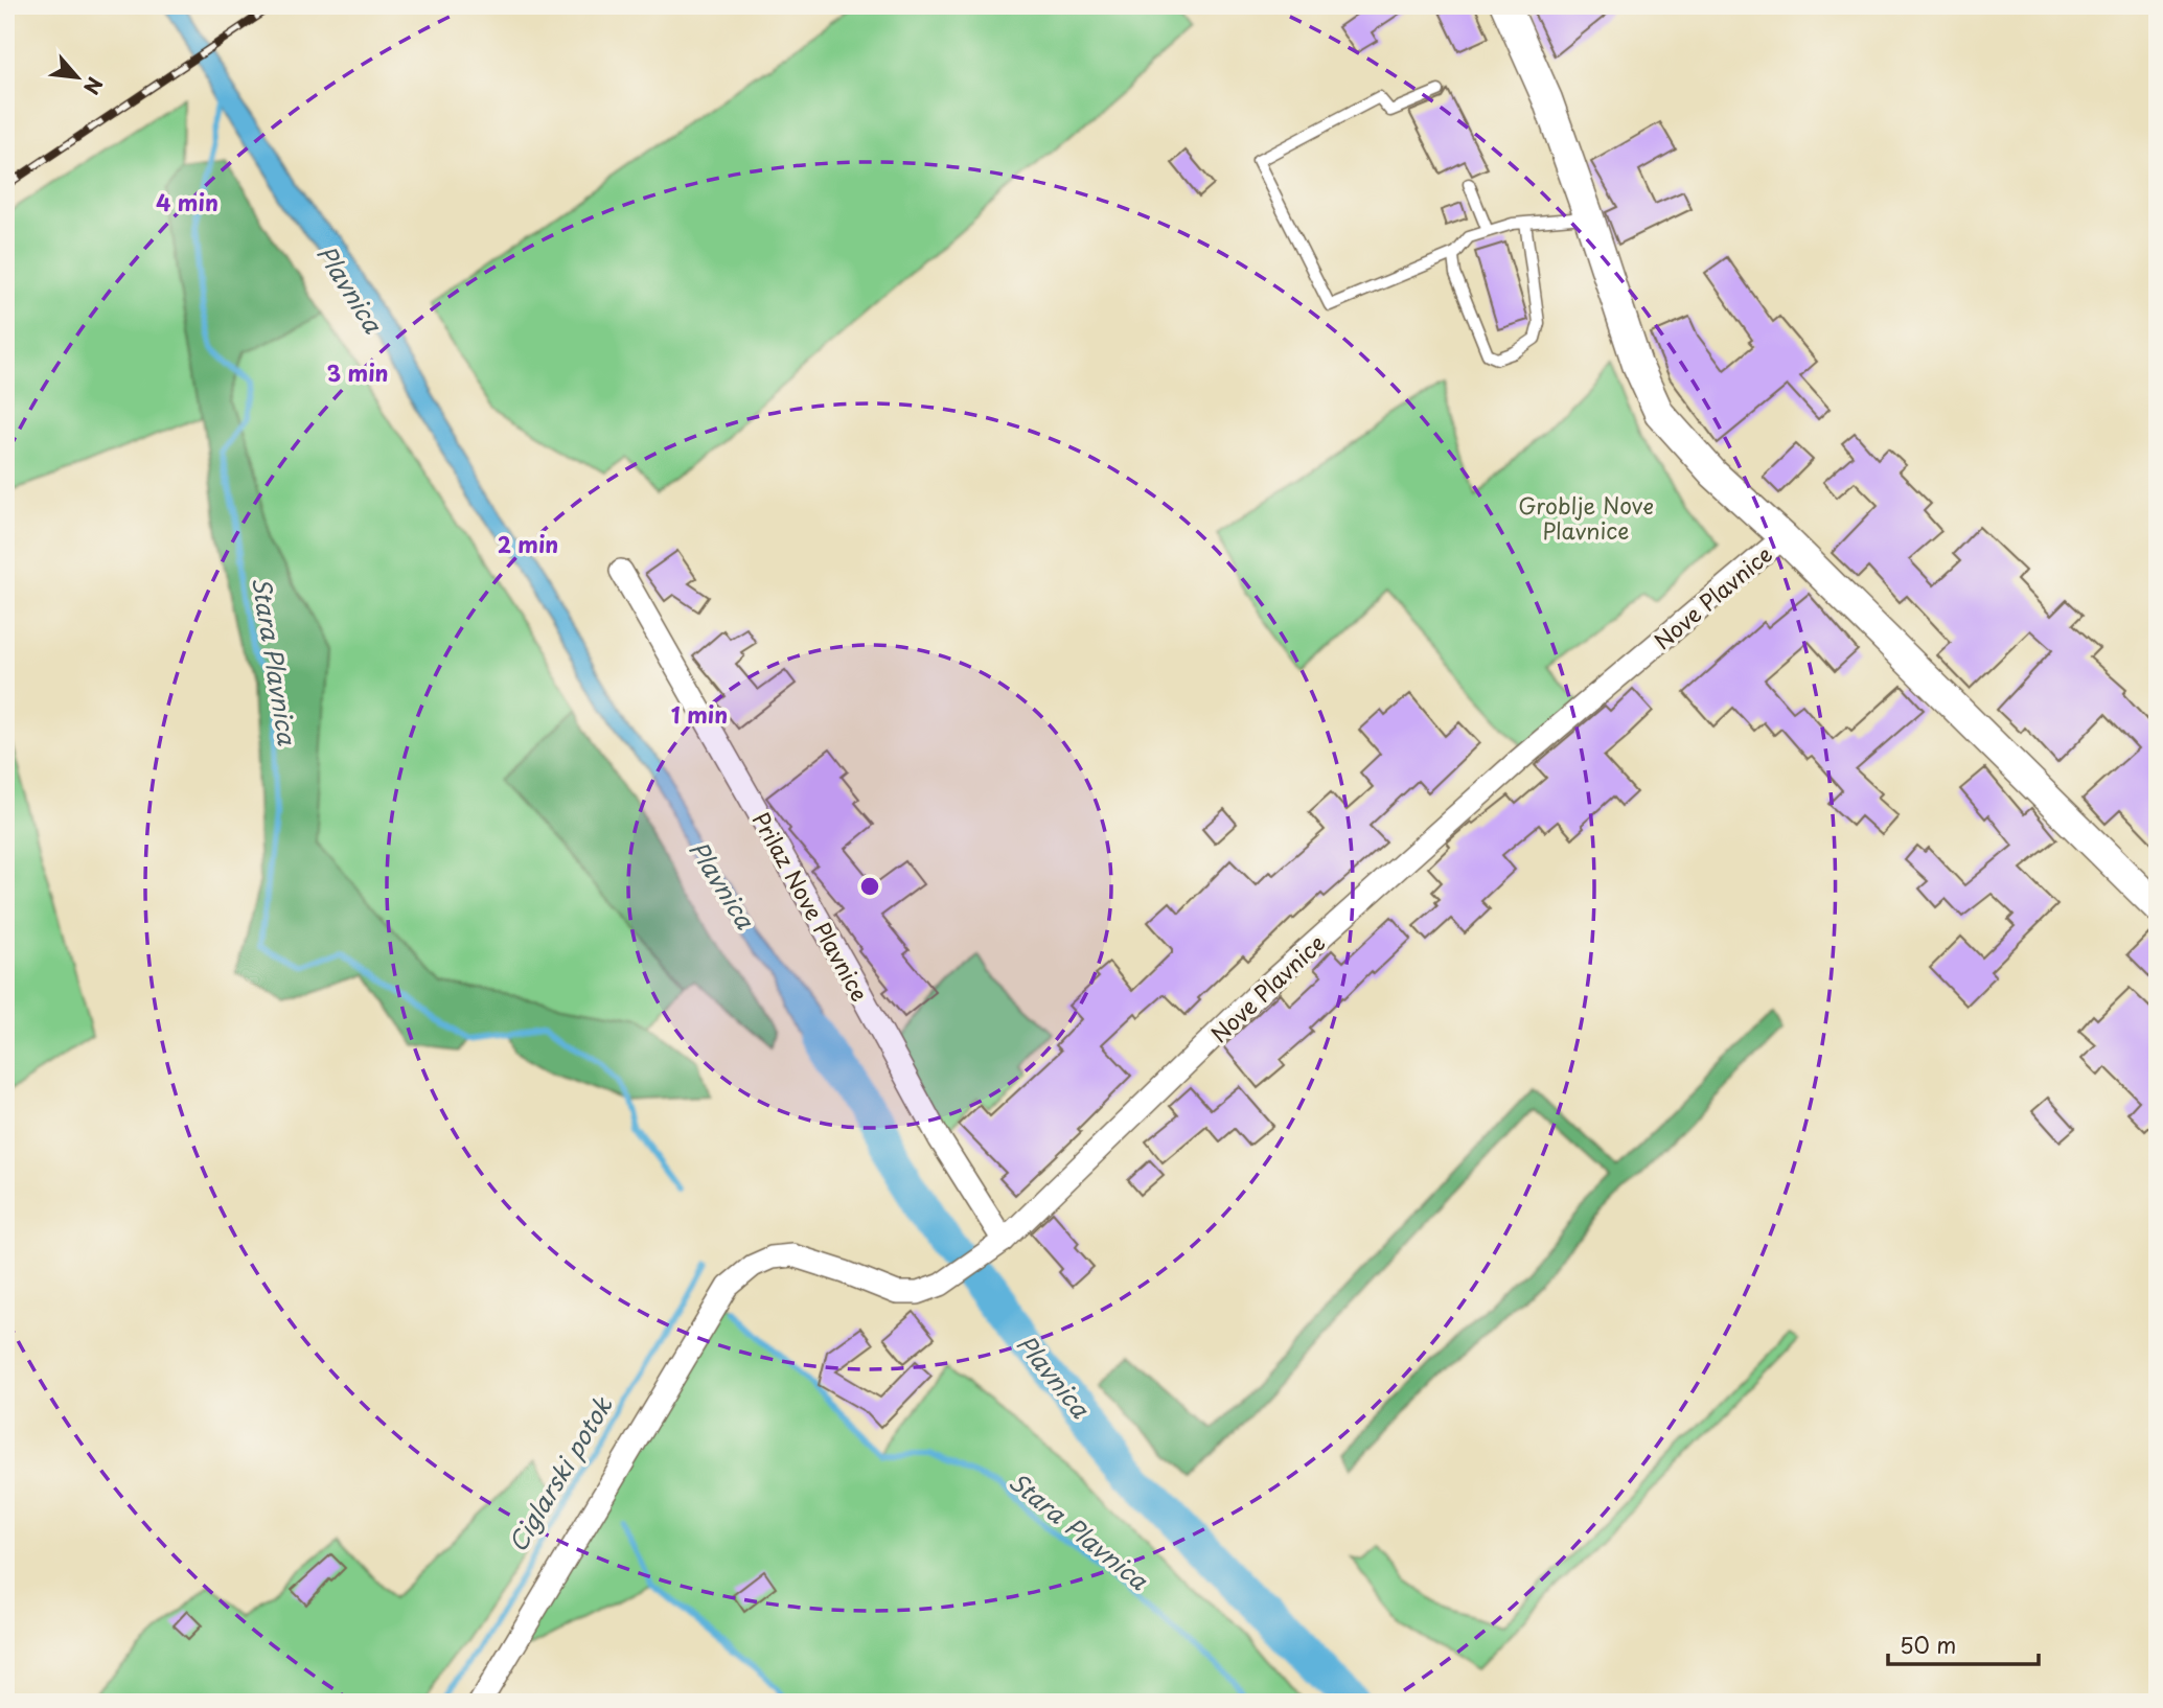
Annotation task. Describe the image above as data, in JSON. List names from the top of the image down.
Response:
{
  "streets": {
    "street": ["Nove Plavnice", "Prilaz Nove Plavnice"]
  },
  "crossings": [
    ["Nove Plavnice", "Prilaz Nove Plavnice"]
  ],
  "water": ["Plavnica", "Stara Plavnica", "Ciglarski potok"],
  "parks": ["Groblje Nove Plavnice"],
  "scale_bar": "50 m",
  "north": "bottom right",
  "rings": [
    "4 min",
    "3 min",
    "2 min",
    "1 min"
  ]
}
